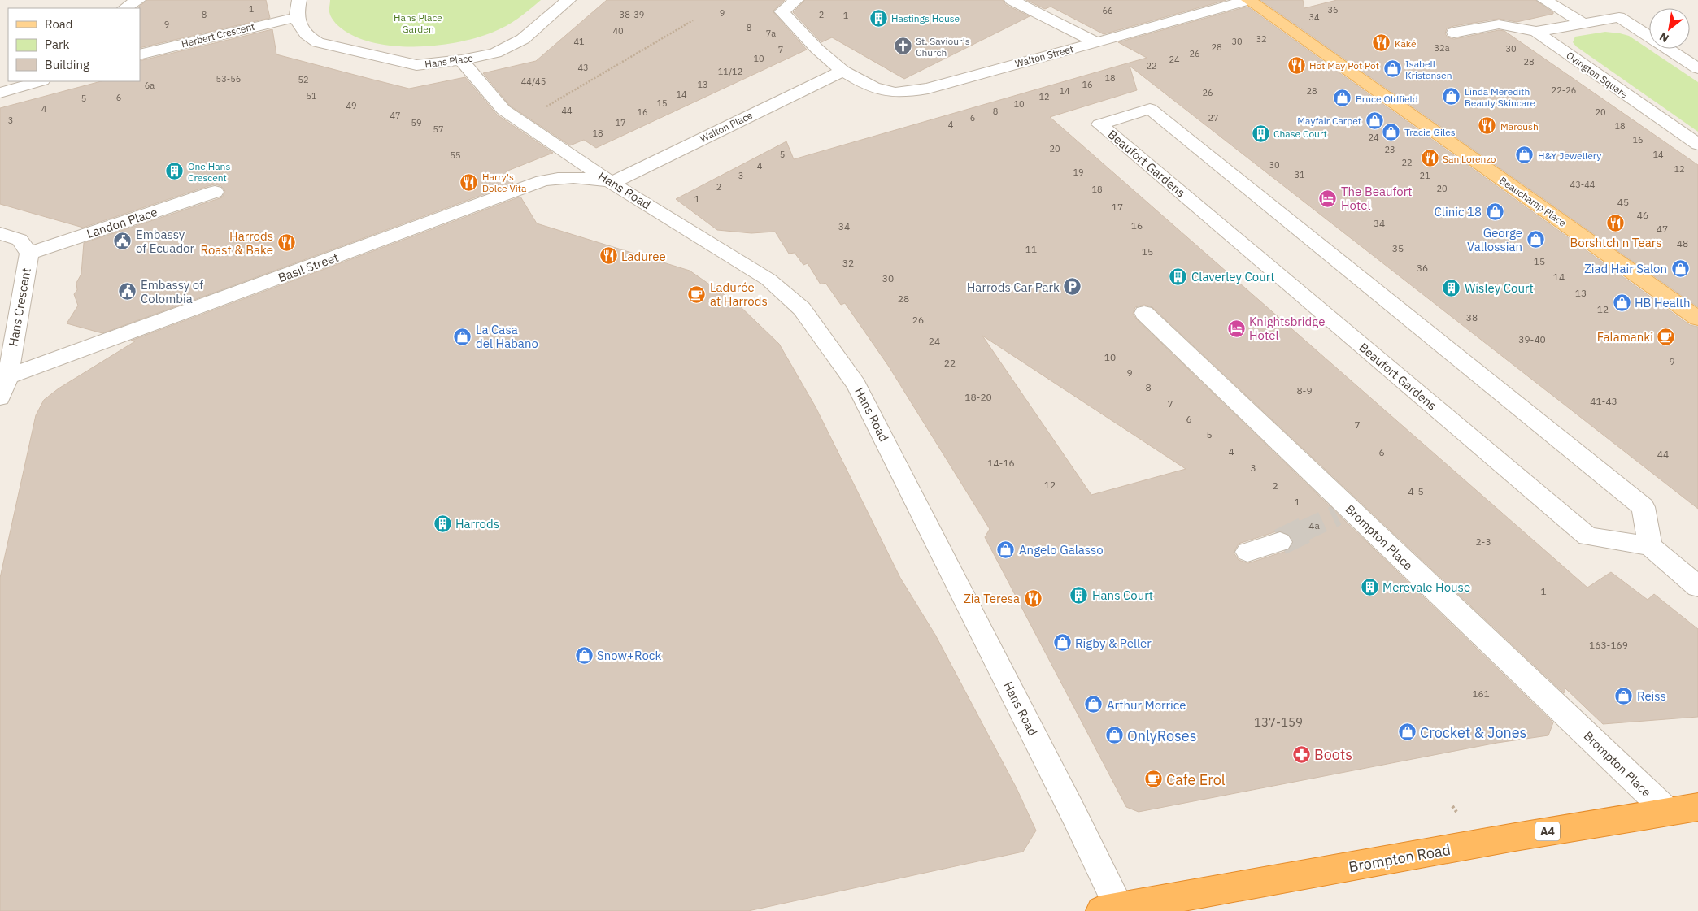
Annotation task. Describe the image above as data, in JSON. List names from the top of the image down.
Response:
{
  "streets": {
    "highway": ["A4", "Brompton Road"],
    "main road": ["Beauchamp Place"],
    "street": [
      "Herbert Crescent",
      "Walton Street",
      "Hans Place",
      "Ovington Square",
      "Walton Place",
      "Beaufort Gardens",
      "Hans Road",
      "Landon Place",
      "Basil Street",
      "Hans Crescent",
      "Brompton Place"
    ]
  },
  "crossings": [
    ["Herbert Crescent", "Hans Place"],
    ["Walton Street", "Walton Place"],
    ["Walton Street", "Beauchamp Place"],
    ["Hans Place", "Hans Road"],
    ["Walton Place", "Hans Road"],
    ["Walton Place", "Basil Street"],
    ["Hans Road", "Basil Street"],
    ["Hans Road", "Brompton Road"],
    ["Landon Place", "Hans Crescent"],
    ["Basil Street", "Hans Crescent"],
    ["Brompton Place", "Brompton Road"]
  ],
  "parks": ["Hans Place Garden"],
  "places": {
    "building": [
      "Hastings House",
      "Chase Court",
      "One Hans Crescent",
      "Claverley Court",
      "Wisley Court",
      "Harrods",
      "Merevale House",
      "Hans Court"
    ],
    "restaurant": [
      "Kaké",
      "Hot May Pot Pot",
      "Maroush",
      "San Lorenzo",
      "Harry's Dolce Vita",
      "Borshtch n Tears",
      "Harrods Roast & Bake",
      "Laduree",
      "Zia Teresa"
    ],
    "church": ["St. Saviour's Church"],
    "shop": [
      "Isabell Kristensen",
      "Linda Meredith Beauty Skincare",
      "Bruce Oldfield",
      "Mayfair Carpet",
      "Tracie Giles",
      "H&Y Jewellery",
      "Clinic 18",
      "George Vallossian",
      "Ziad Hair Salon",
      "HB Health",
      "La Casa del Habano",
      "Angelo Galasso",
      "Rigby & Peller",
      "Snow+Rock",
      "Reiss",
      "Arthur Morrice",
      "Crocket & Jones",
      "OnlyRoses"
    ],
    "hotel": ["The Beaufort Hotel", "Knightsbridge Hotel"],
    "public building": ["Embassy of Ecuador", "Embassy of Colombia"],
    "parking": ["Harrods Car Park"],
    "cafe": ["Ladurée at Harrods", "Falamanki", "Cafe Erol"],
    "pharmacy": ["Boots"]
  },
  "house_numbers": [
    "1",
    "36",
    "66",
    "9",
    "8",
    "38-39",
    "2",
    "1",
    "34",
    "9",
    "8",
    "40",
    "7a",
    "32",
    "41",
    "30",
    "28",
    "32a",
    "30",
    "7",
    "26",
    "10",
    "24",
    "28",
    "22",
    "43",
    "11/12",
    "18",
    "53-56",
    "52",
    "44/45",
    "13",
    "16",
    "6a",
    "22-26",
    "14",
    "28",
    "26",
    "14",
    "51",
    "12",
    "6",
    "5",
    "15",
    "10",
    "49",
    "4",
    "44",
    "8",
    "16",
    "20",
    "47",
    "6",
    "27",
    "3",
    "59",
    "17",
    "4",
    "18",
    "57",
    "18",
    "24",
    "16",
    "20",
    "23",
    "5",
    "14",
    "55",
    "22",
    "30",
    "4",
    "12",
    "19",
    "31",
    "3",
    "21",
    "43-44",
    "2",
    "20",
    "18",
    "1",
    "45",
    "17",
    "46",
    "34",
    "16",
    "34",
    "47",
    "48",
    "35",
    "11",
    "15",
    "15",
    "32",
    "36",
    "14",
    "30",
    "13",
    "28",
    "12",
    "38",
    "26",
    "39-40",
    "24",
    "10",
    "9",
    "22",
    "9",
    "8",
    "8-9",
    "18-20",
    "41-43",
    "7",
    "6",
    "7",
    "5",
    "4",
    "6",
    "44",
    "14-16",
    "3",
    "12",
    "2",
    "4-5",
    "1",
    "4a",
    "2-3",
    "1",
    "163-169",
    "161",
    "137-159"
  ],
  "legend": ["Road", "Park", "Building"],
  "north": "bottom left"
}
